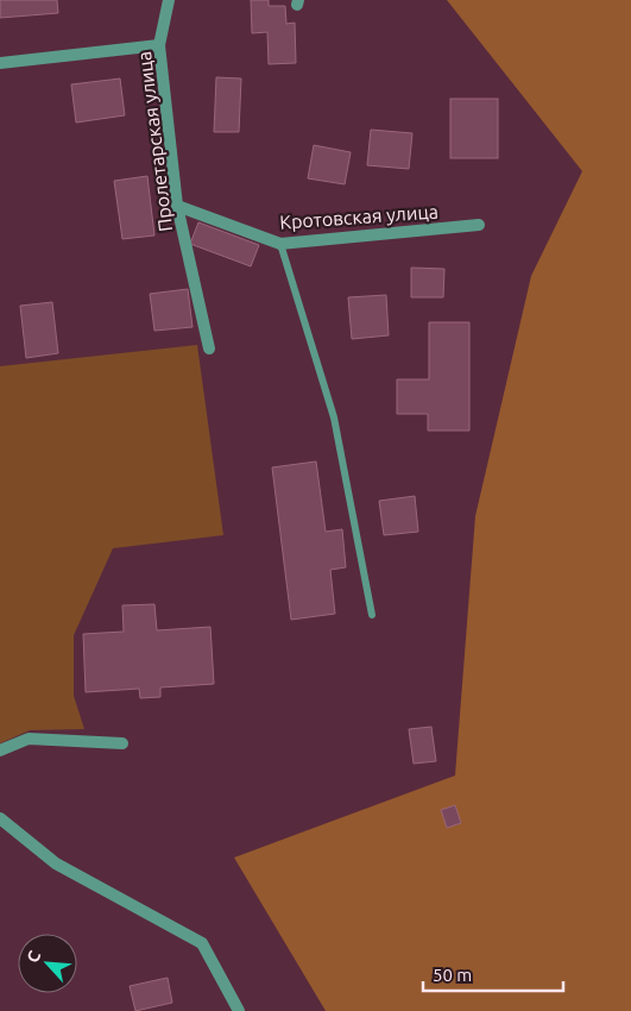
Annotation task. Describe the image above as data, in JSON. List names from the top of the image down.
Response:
{
  "streets": {
    "street": ["Пролетарская улица", "Кротовская улица"]
  },
  "crossings": [
    ["Пролетарская улица", "Кротовская улица"]
  ],
  "scale_bar": "50 m",
  "north": "top left"
}
